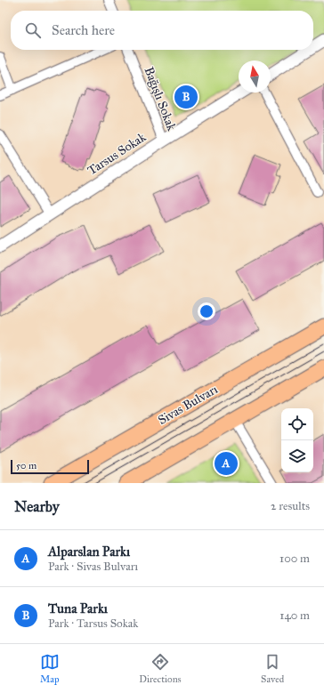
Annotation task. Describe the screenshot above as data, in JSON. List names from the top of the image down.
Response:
{
  "streets": {
    "highway": ["Sivas Bulvarı"],
    "street": ["Bağışlı Sokak", "Tarsus Sokak"]
  },
  "crossings": [
    ["Bağışlı Sokak", "Tarsus Sokak"]
  ],
  "scale_bar": "50 m",
  "north": "top",
  "page": {
    "search": "Search here",
    "pins": ["B", "A"],
    "scale": "50 m",
    "heading": ["Nearby", "2 results"],
    "list": [
      {
        "mark": "A",
        "name": "Alparslan Parkı",
        "note": "Park · Sivas Bulvarı",
        "value": "100 m"
      },
      {
        "mark": "B",
        "name": "Tuna Parkı",
        "note": "Park · Tarsus Sokak",
        "value": "140 m"
      }
    ],
    "nav": ["Map", "Directions", "Saved"]
  }
}
